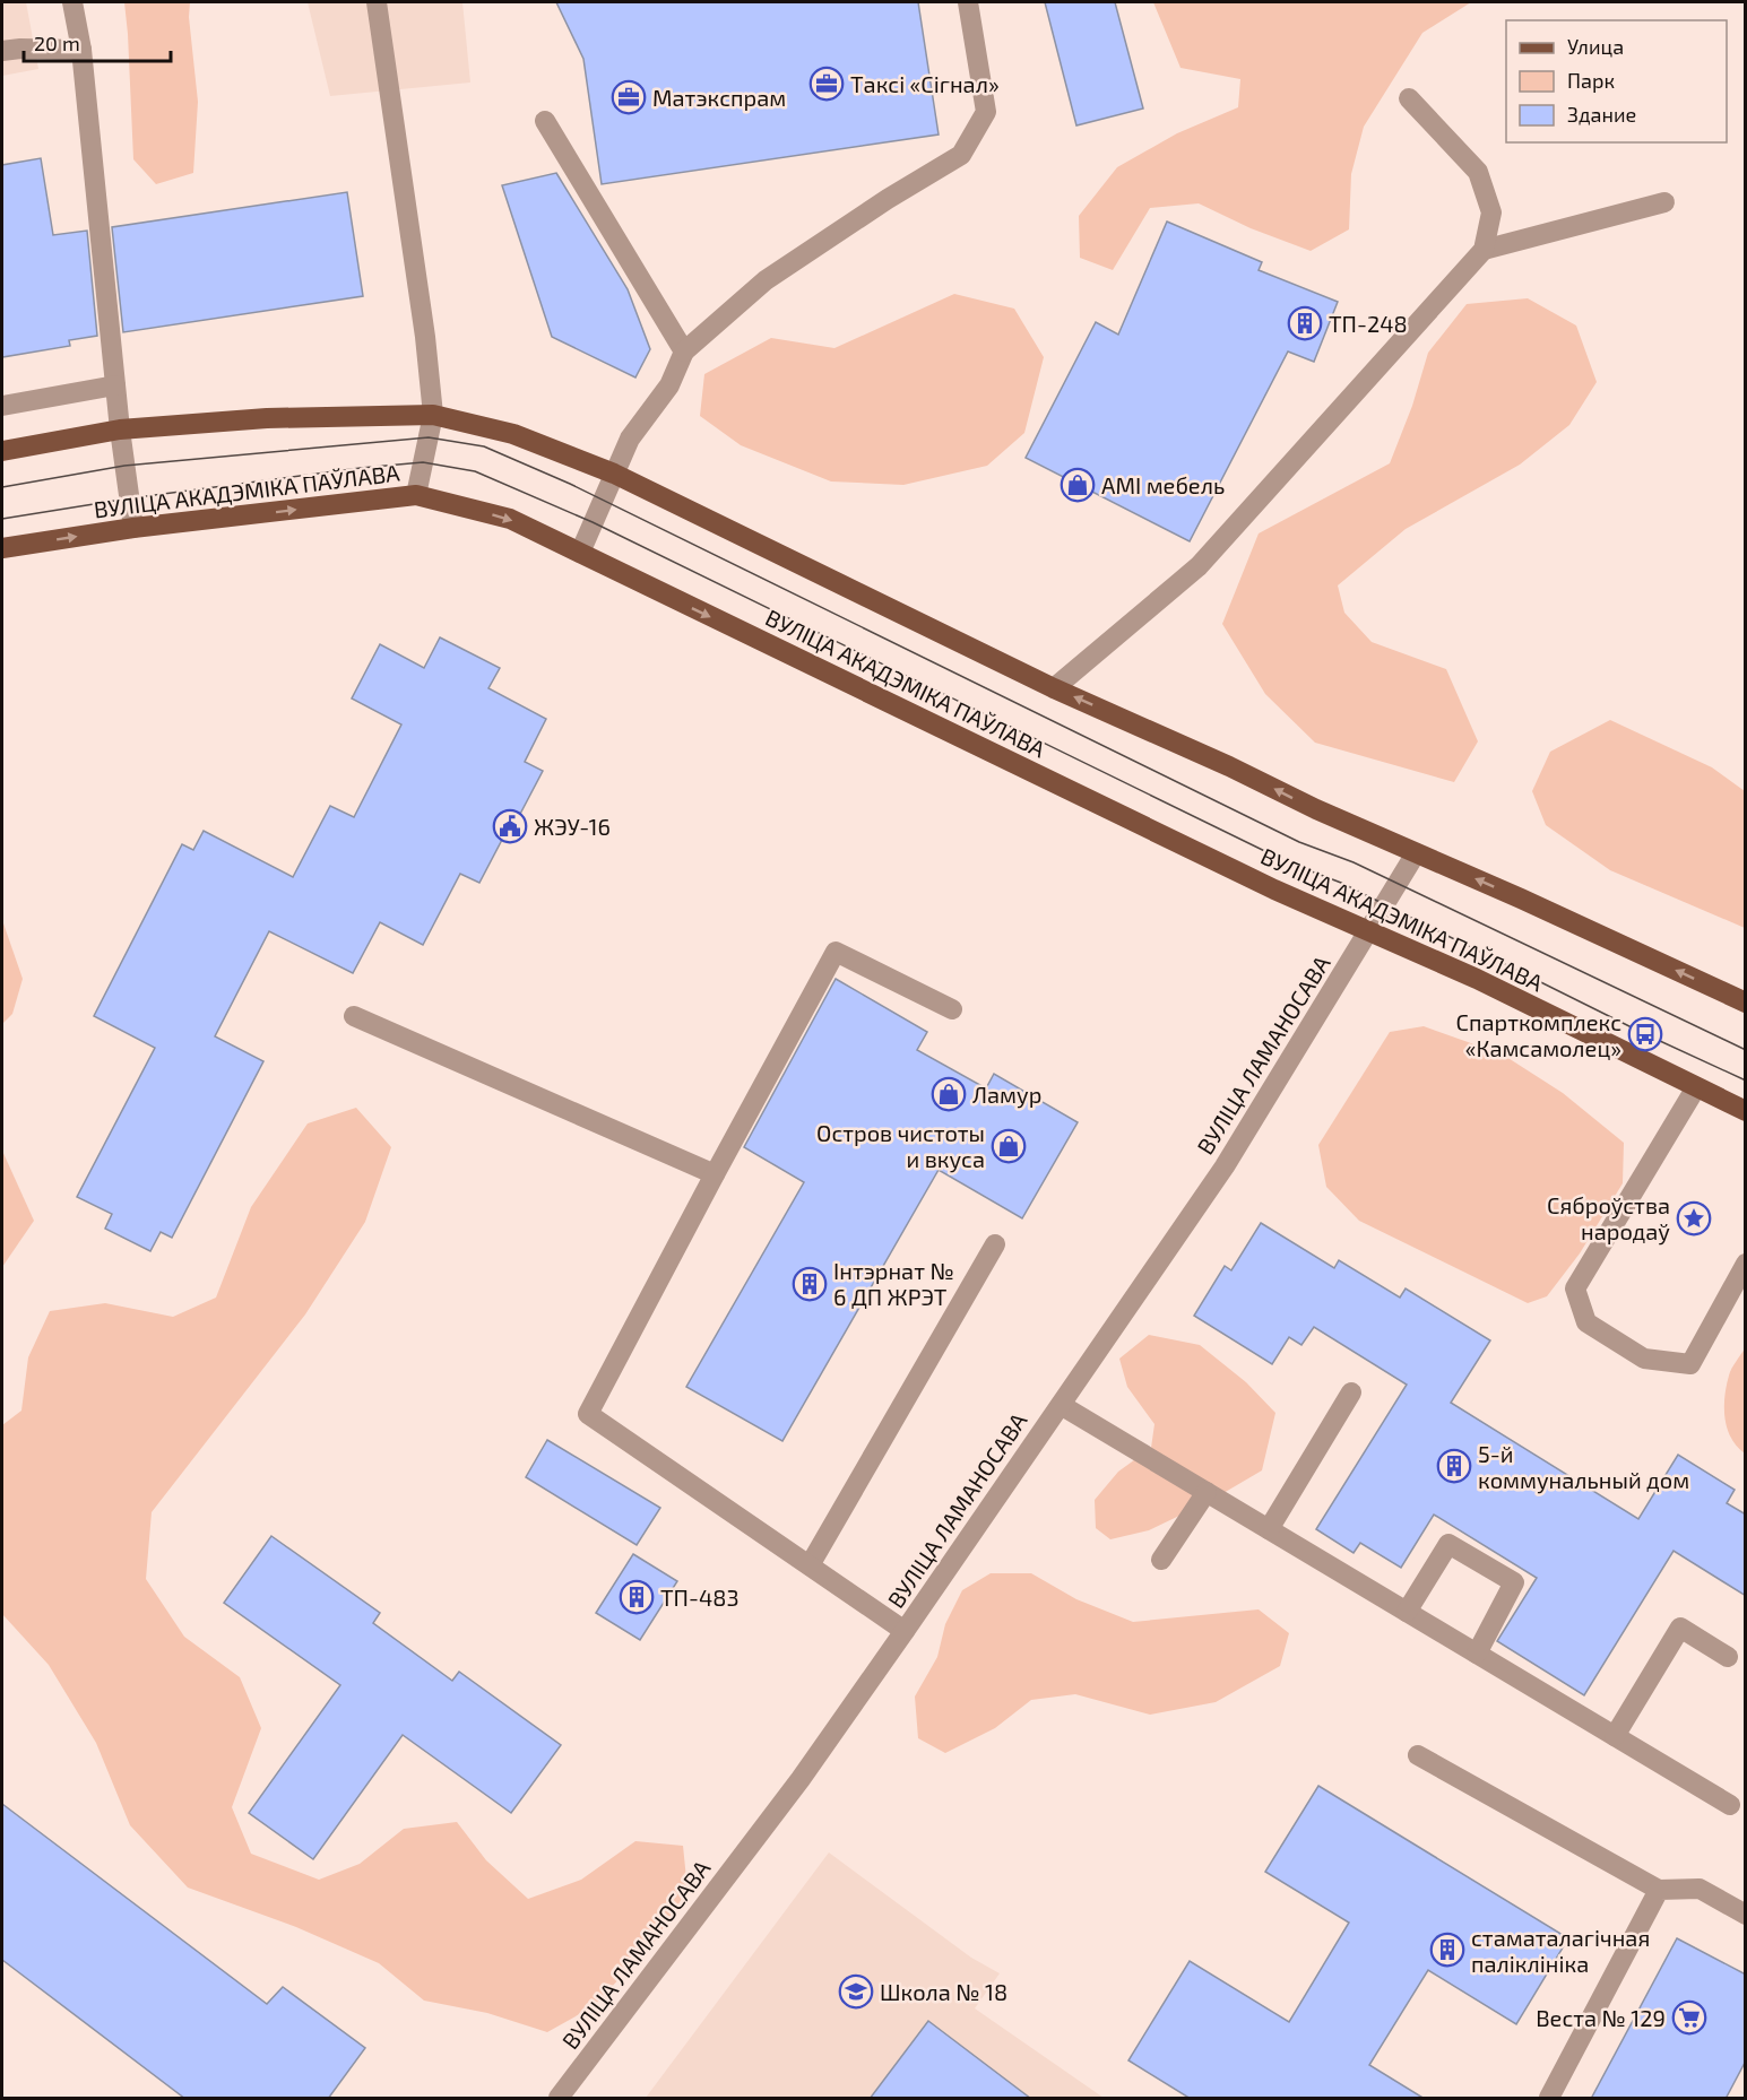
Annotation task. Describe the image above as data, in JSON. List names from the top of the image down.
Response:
{
  "streets": {
    "main road": ["ВУЛІЦА АКАДЭМІКА ПАЎЛАВА"],
    "street": ["ВУЛІЦА ЛАМАНОСАВА"]
  },
  "crossings": [
    ["ВУЛІЦА АКАДЭМІКА ПАЎЛАВА", "ВУЛІЦА ЛАМАНОСАВА"]
  ],
  "places": {
    "office": ["Таксі «Сігнал»", "Матэкспрам"],
    "building": [
      "ТП-248",
      "Інтэрнат № 6 ДП ЖРЭТ",
      "5-й коммунальный дом",
      "ТП-483",
      "стаматалагічная паліклініка"
    ],
    "shop": ["AMI мебель", "Ламур", "Остров чистоты и вкуса"],
    "public building": ["ЖЭУ-16"],
    "bus stop": ["Спарткомплекс «Камсамолец»"],
    "place": ["Сяброўства народаў"],
    "school or university": ["Школа № 18"],
    "supermarket": ["Веста № 129"]
  },
  "legend": ["Улица", "Парк", "Здание"],
  "scale_bar": "20 m"
}
